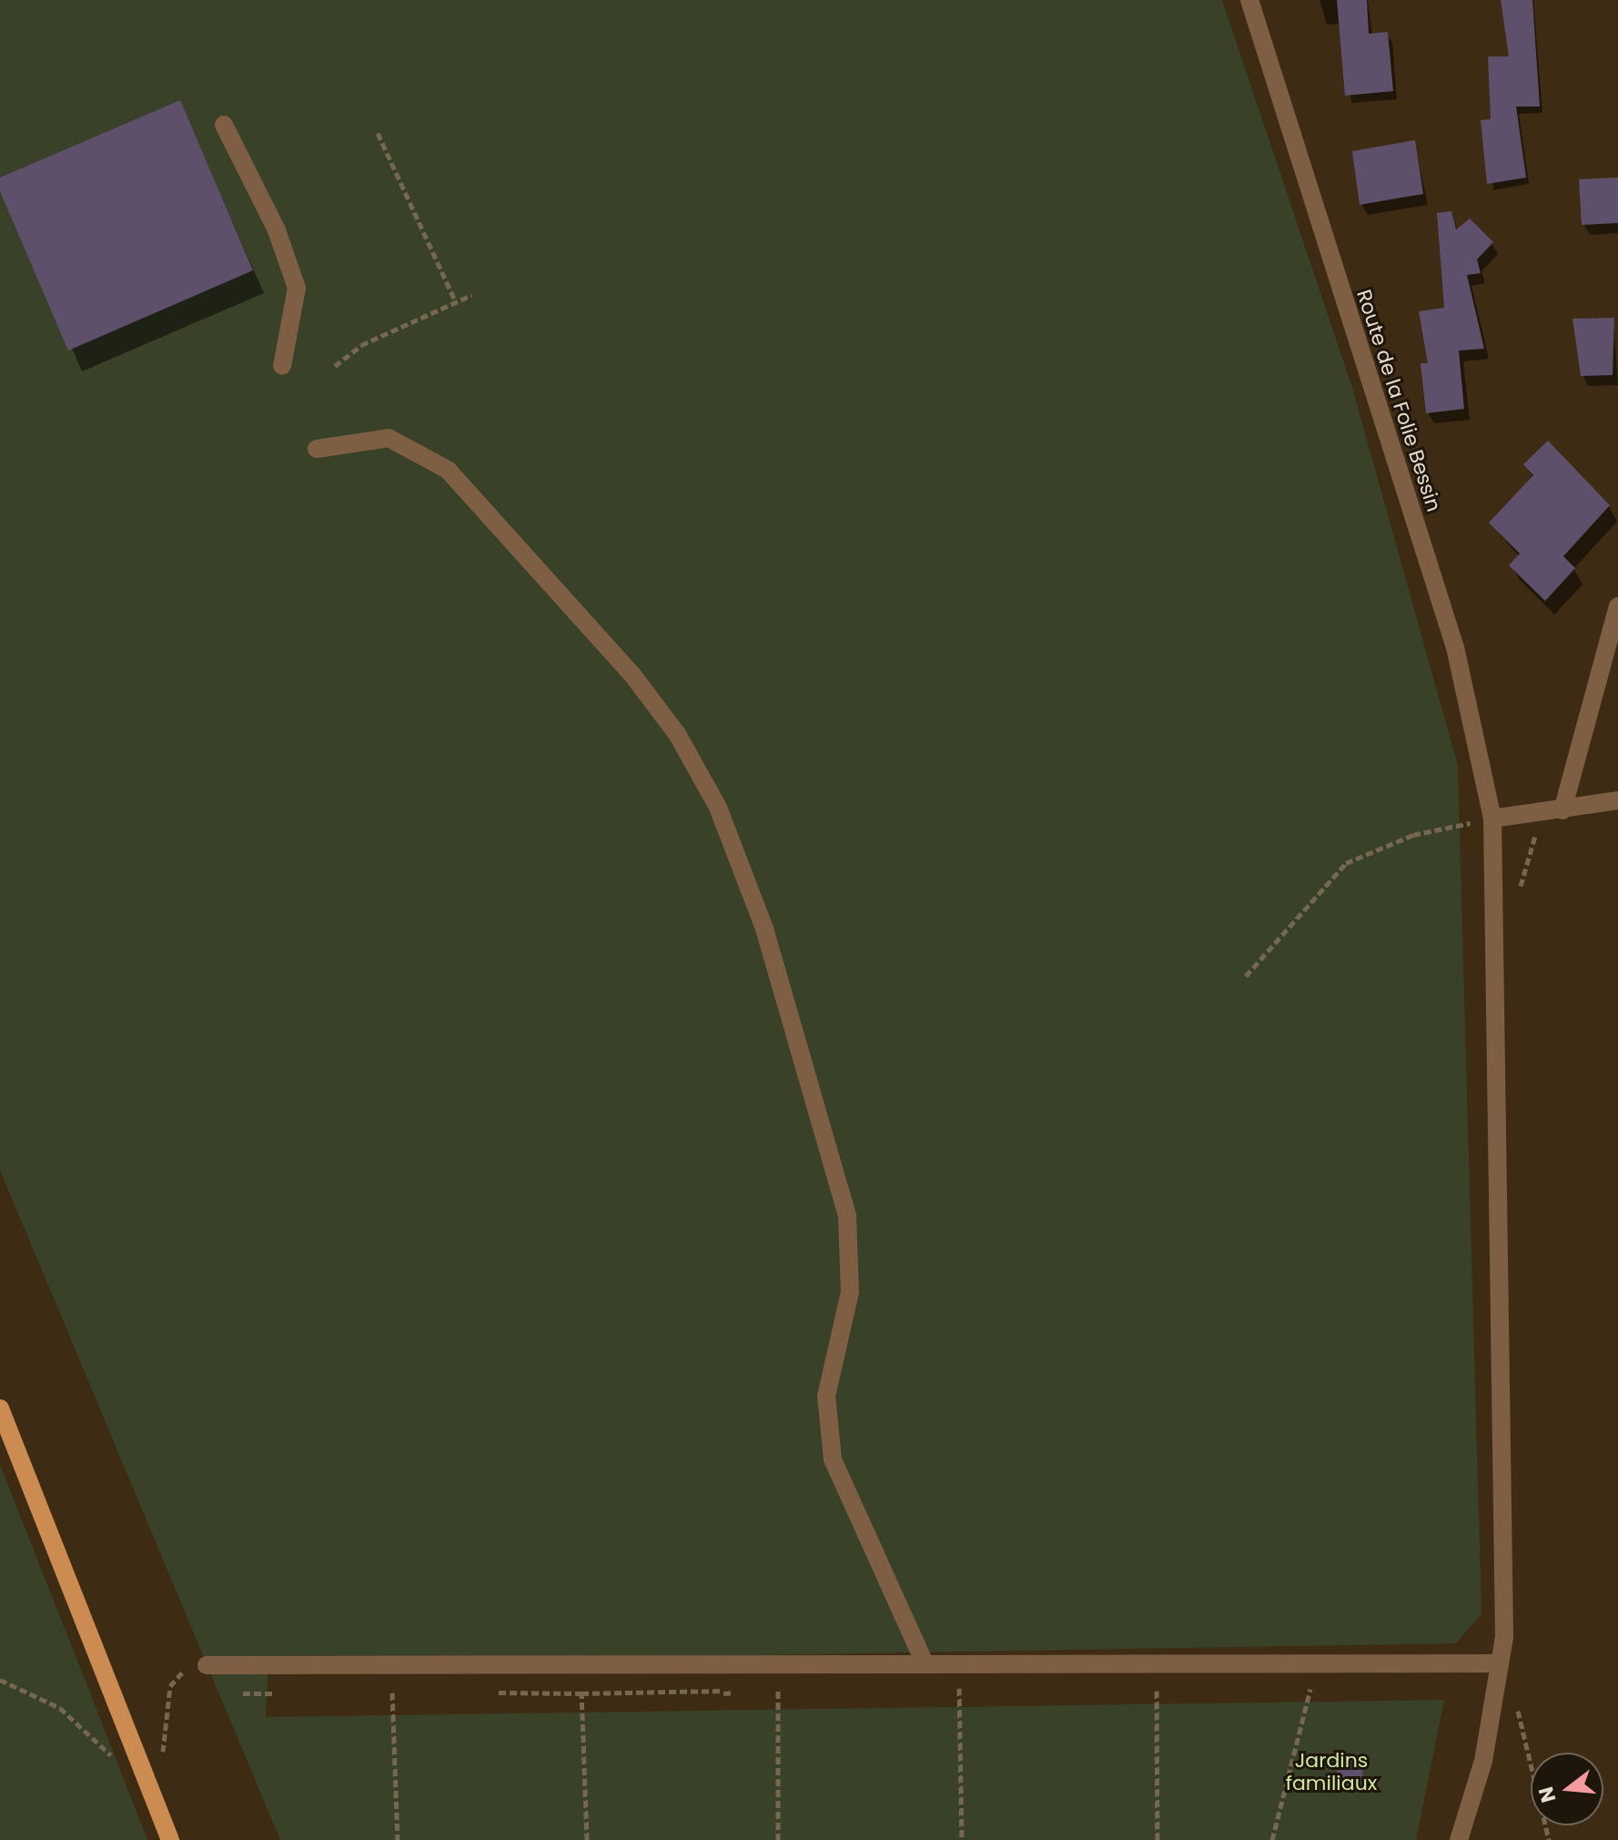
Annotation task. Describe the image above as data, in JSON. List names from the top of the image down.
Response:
{
  "streets": {
    "street": ["Route de la Folie Bessin"]
  },
  "parks": ["Jardins familiaux"],
  "north": "left"
}
